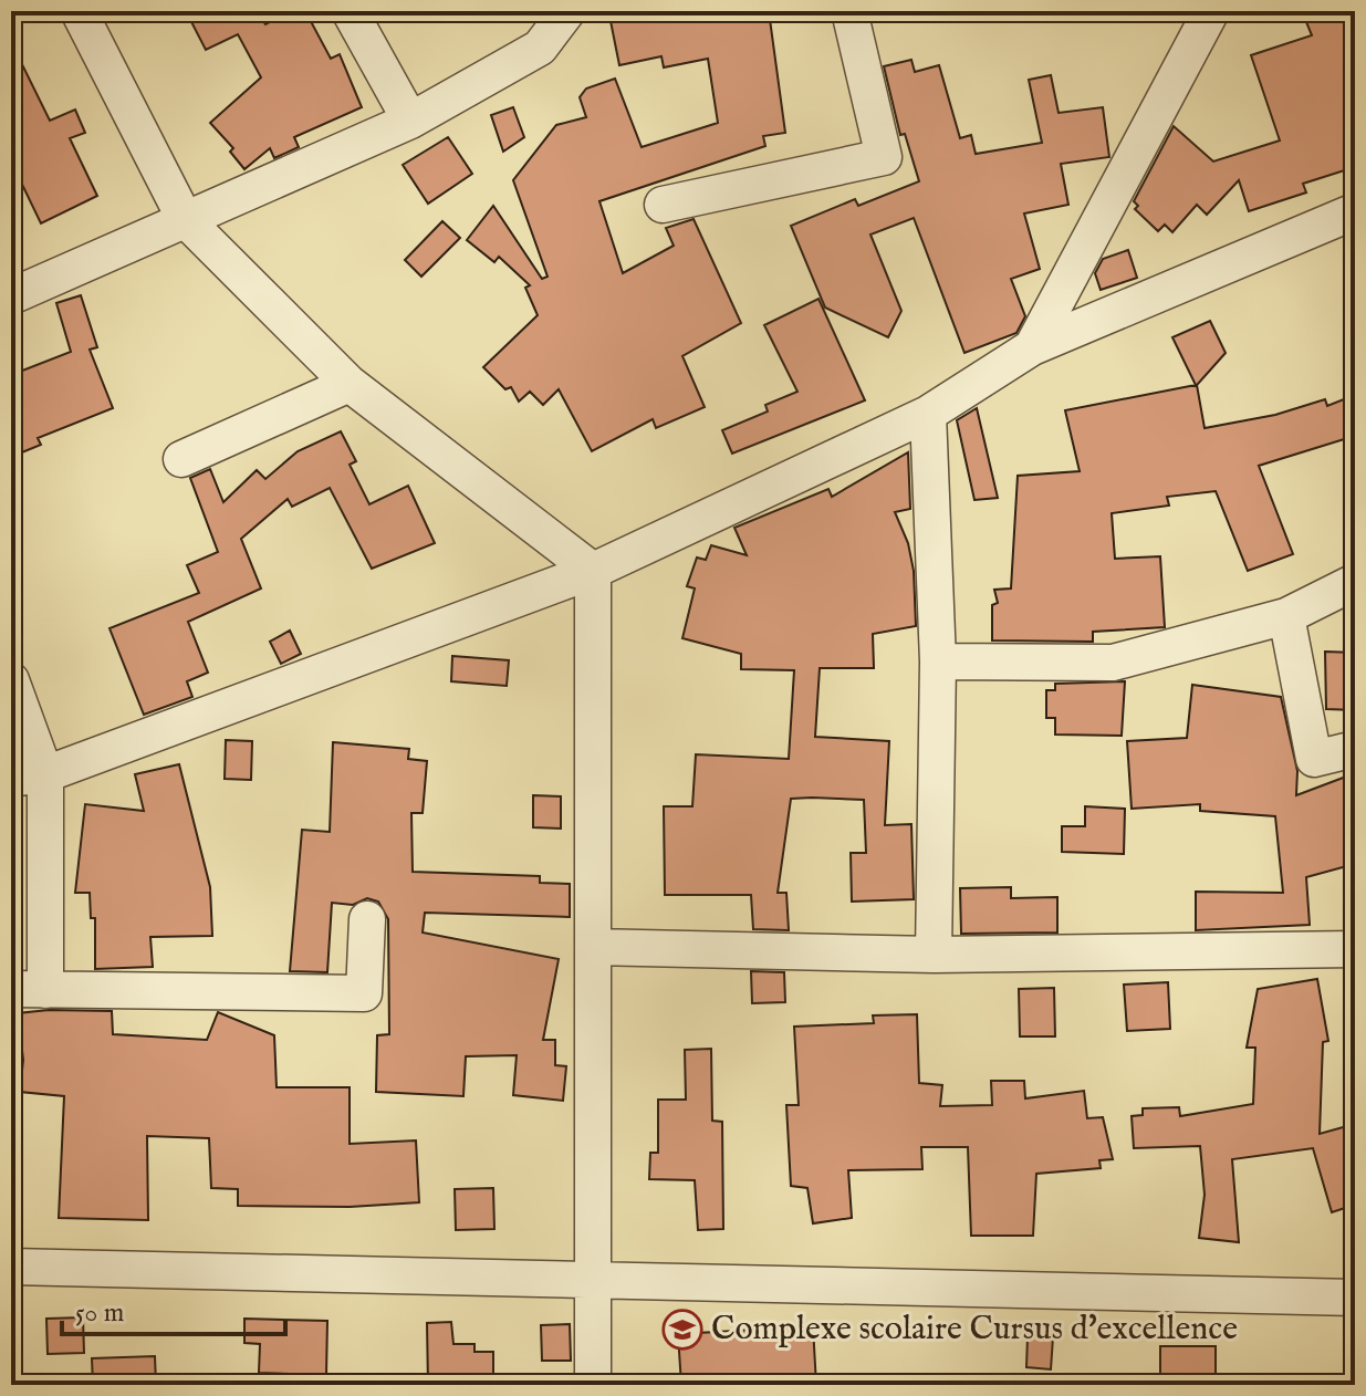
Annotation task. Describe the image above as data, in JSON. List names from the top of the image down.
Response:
{
  "places": {
    "school or university": ["Complexe scolaire Cursus d'excellence"]
  },
  "scale_bar": "50 m"
}
